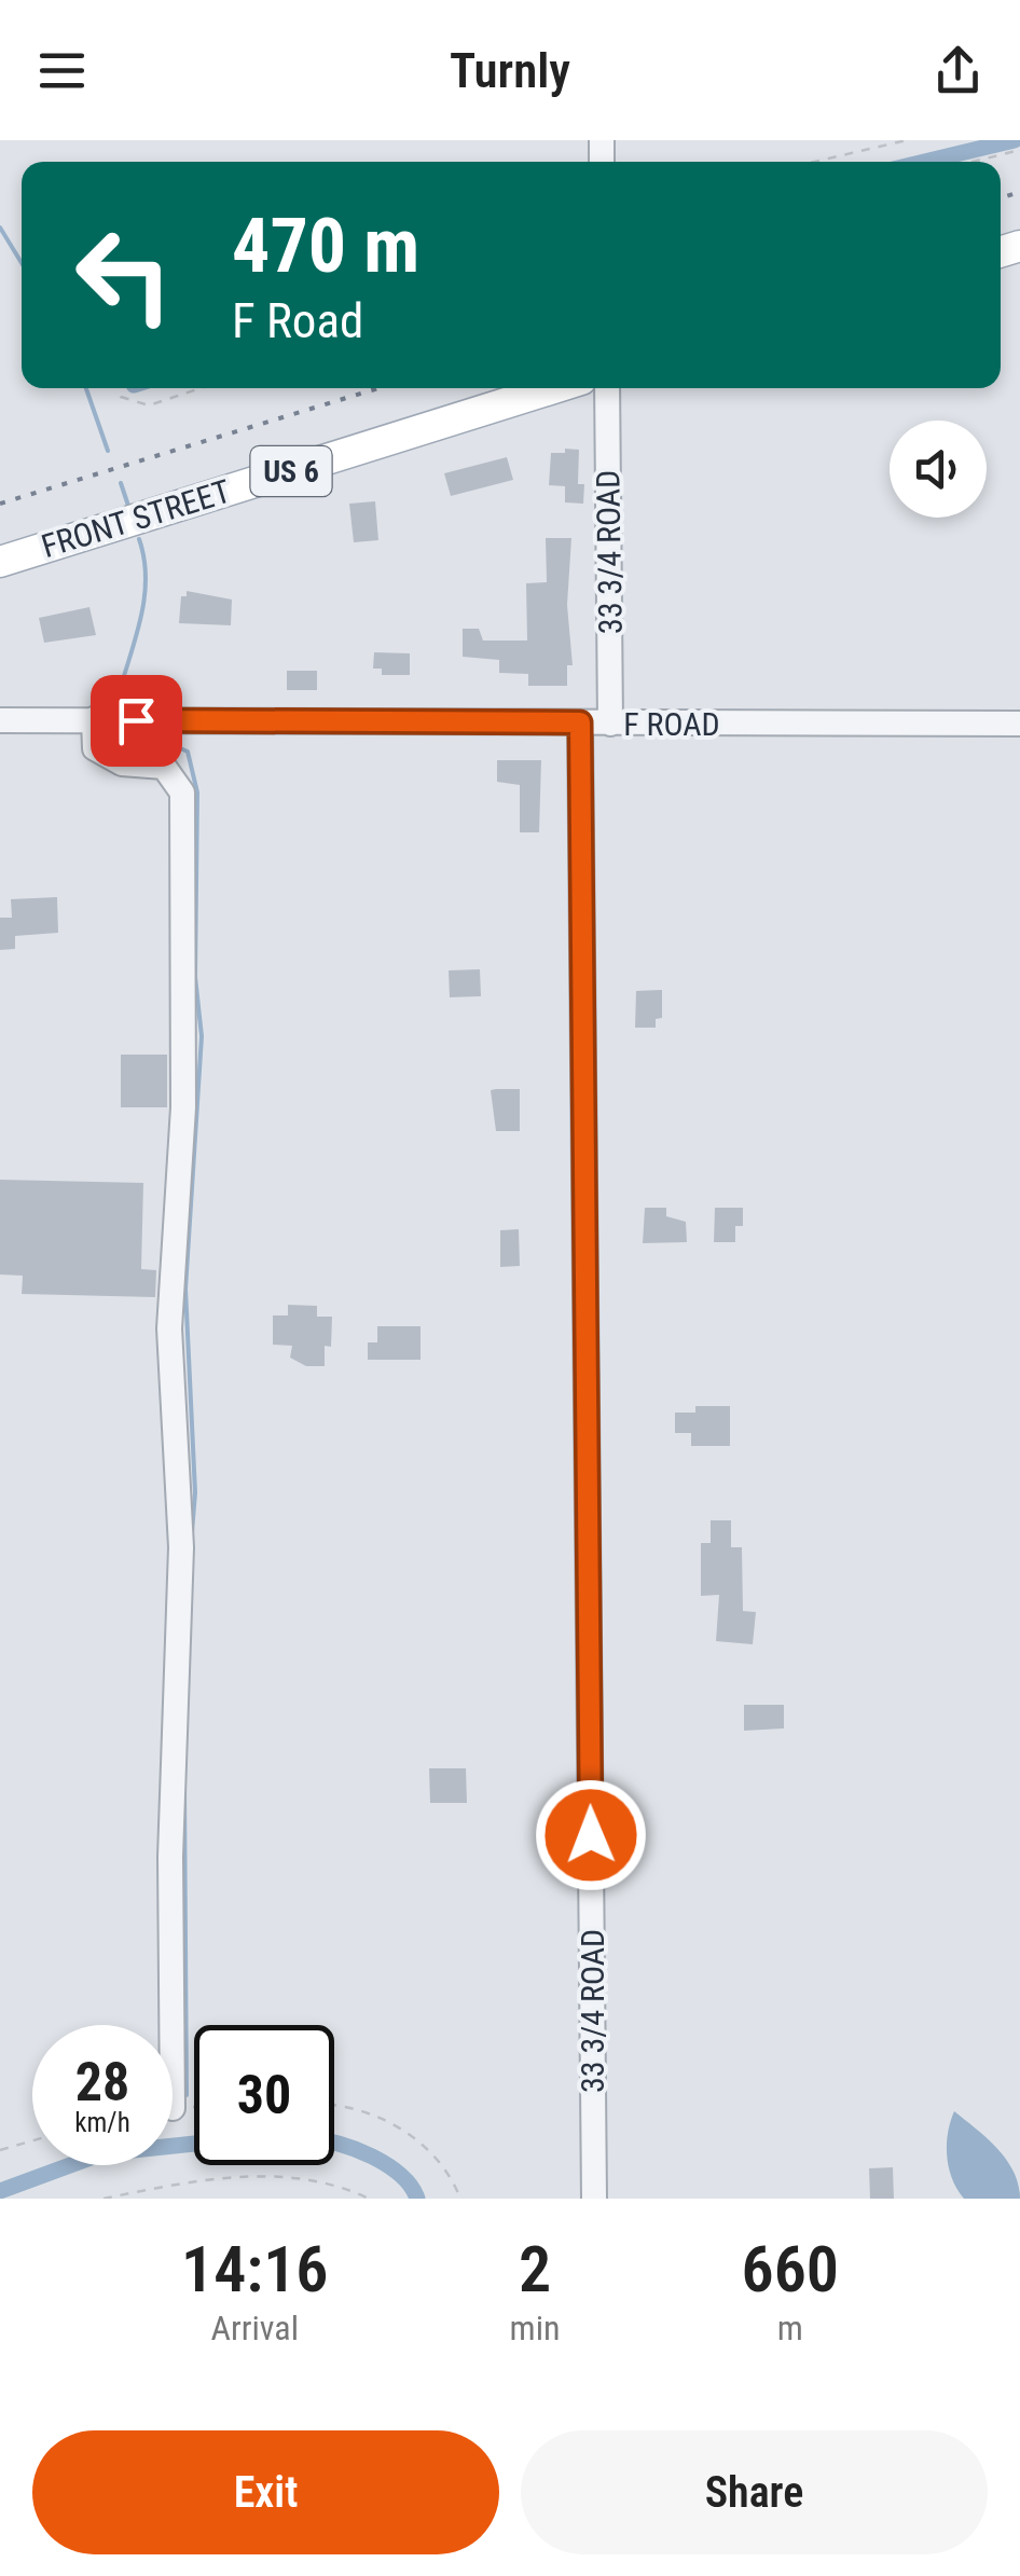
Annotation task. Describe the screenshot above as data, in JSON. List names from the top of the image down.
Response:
{
  "streets": {
    "main road": ["US 6", "FRONT STREET"],
    "street": ["33 3/4 ROAD", "F ROAD"]
  },
  "crossings": [
    ["33 3/4 ROAD", "F ROAD"]
  ],
  "page": {
    "header": "Turnly",
    "turn": ["470 m", "F Road"],
    "speed": "28 km/h",
    "limit": "30",
    "eta": [
      "14:16",
      "Arrival",
      "2",
      "min",
      "660",
      "m"
    ],
    "buttons": ["Exit", "Share"]
  }
}
